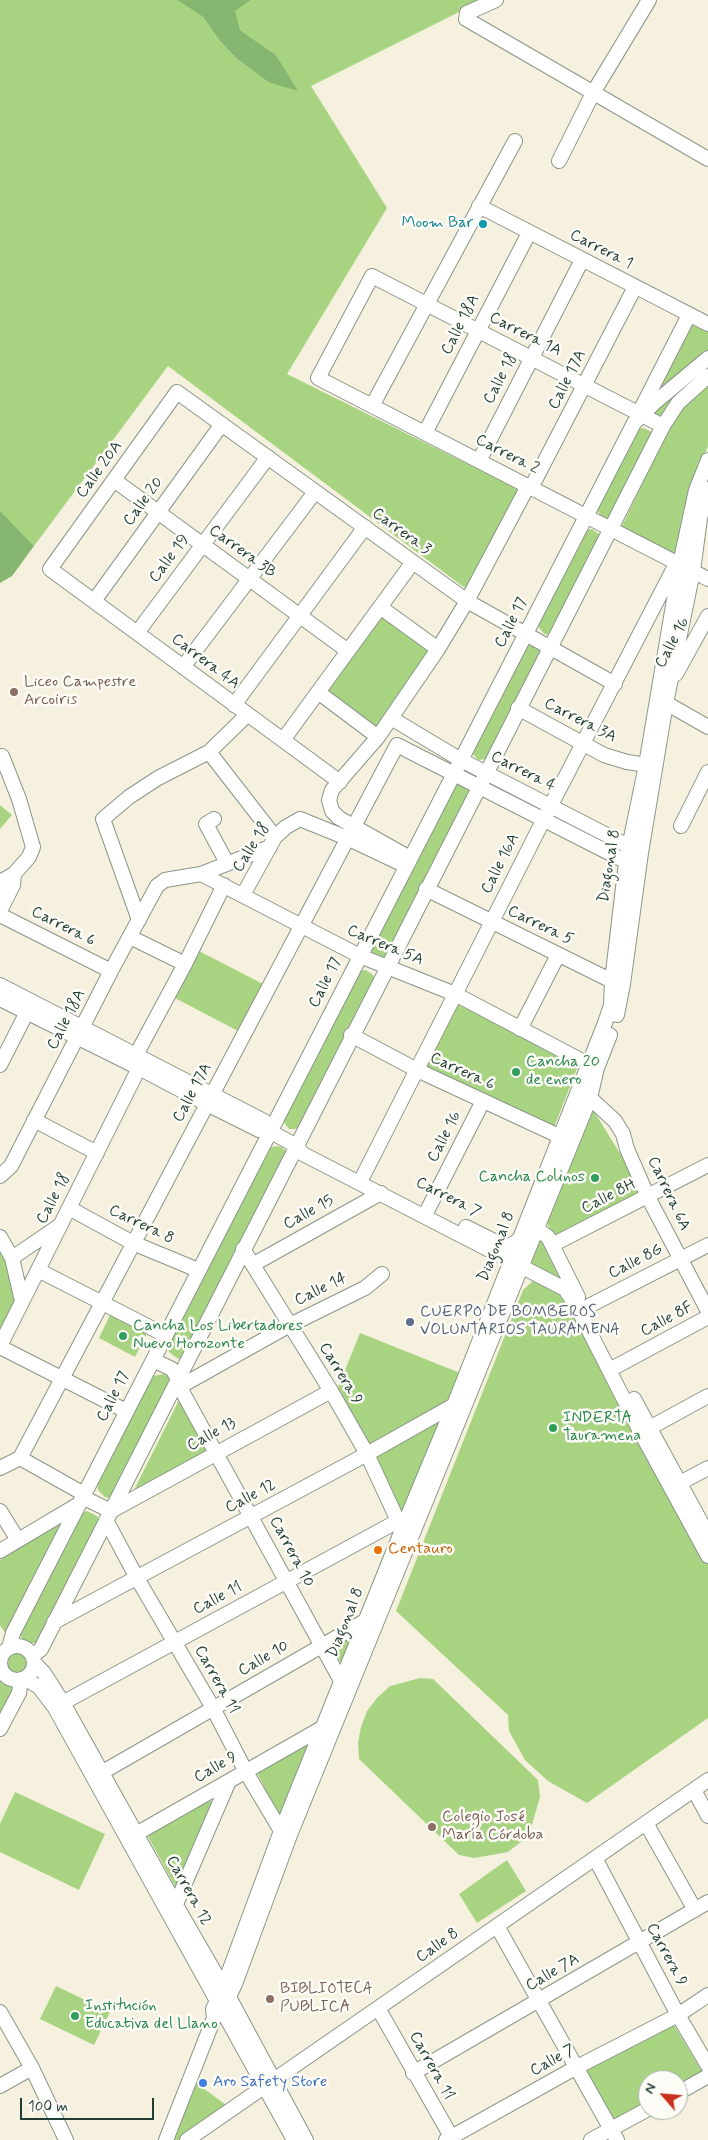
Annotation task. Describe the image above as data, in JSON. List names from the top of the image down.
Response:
{
  "streets": {
    "street": [
      "Carrera 1",
      "Calle 18A",
      "Carrera 1A",
      "Calle 18",
      "Calle 17A",
      "Carrera 2",
      "Calle 20A",
      "Calle 20",
      "Carrera 3",
      "Carrera 3B",
      "Calle 19",
      "Calle 17",
      "Calle 16",
      "Carrera 4A",
      "Carrera 3A",
      "Carrera 4",
      "Calle 16A",
      "Diagonal 8",
      "Carrera 5",
      "Carrera 6",
      "Carrera 5A",
      "Carrera 6A",
      "Calle 8H",
      "Carrera 7",
      "Calle 15",
      "Carrera 8",
      "Calle 8G",
      "Calle 14",
      "Calle 8F",
      "Carrera 9",
      "Calle 13",
      "Calle 12",
      "Carrera 10",
      "Calle 11",
      "Calle 10",
      "Carrera 11",
      "Calle 9",
      "Carrera 12",
      "Calle 8",
      "Calle 7A",
      "Calle 7"
    ]
  },
  "crossings": [
    ["Carrera 1", "Calle 18A"],
    ["Carrera 1", "Calle 18"],
    ["Carrera 1", "Calle 17A"],
    ["Calle 18A", "Carrera 1A"],
    ["Calle 18A", "Carrera 2"],
    ["Calle 18A", "Carrera 6"],
    ["Calle 18A", "Carrera 5A"],
    ["Calle 18A", "Carrera 7"],
    ["Carrera 1A", "Calle 18"],
    ["Carrera 1A", "Calle 17A"],
    ["Carrera 1A", "Carrera 2"],
    ["Carrera 1A", "Calle 17"],
    ["Calle 18", "Calle 17A"],
    ["Calle 18", "Carrera 2"],
    ["Calle 18", "Carrera 5A"],
    ["Calle 18", "Carrera 7"],
    ["Calle 18", "Carrera 8"],
    ["Calle 17A", "Carrera 2"],
    ["Calle 17A", "Carrera 3"],
    ["Calle 17A", "Calle 17"],
    ["Calle 17A", "Carrera 5A"],
    ["Calle 17A", "Carrera 7"],
    ["Calle 17A", "Carrera 8"],
    ["Carrera 2", "Calle 17"],
    ["Carrera 2", "Calle 16A"],
    ["Carrera 2", "Diagonal 8"],
    ["Calle 20A", "Carrera 3"],
    ["Calle 20A", "Carrera 3B"],
    ["Calle 20A", "Carrera 4A"],
    ["Calle 20", "Carrera 3"],
    ["Calle 20", "Carrera 3B"],
    ["Calle 20", "Carrera 4A"],
    ["Carrera 3", "Calle 19"],
    ["Carrera 3", "Calle 17"],
    ["Carrera 3", "Calle 16A"],
    ["Carrera 3B", "Calle 19"],
    ["Calle 19", "Carrera 4A"],
    ["Calle 17", "Carrera 4"],
    ["Calle 17", "Carrera 5A"],
    ["Calle 17", "Carrera 7"],
    ["Calle 17", "Carrera 8"],
    ["Calle 17", "Carrera 10"],
    ["Calle 17", "Carrera 12"],
    ["Calle 16", "Diagonal 8"],
    ["Calle 16", "Carrera 6"],
    ["Calle 16", "Carrera 7"],
    ["Carrera 3A", "Calle 16A"],
    ["Carrera 3A", "Diagonal 8"],
    ["Carrera 4", "Calle 16A"],
    ["Carrera 4", "Diagonal 8"],
    ["Calle 16A", "Diagonal 8"],
    ["Calle 16A", "Carrera 5"],
    ["Calle 16A", "Carrera 6"],
    ["Calle 16A", "Carrera 5A"],
    ["Calle 16A", "Carrera 7"],
    ["Diagonal 8", "Carrera 5"],
    ["Diagonal 8", "Carrera 6"],
    ["Diagonal 8", "Carrera 5A"],
    ["Diagonal 8", "Carrera 6A"],
    ["Diagonal 8", "Carrera 7"],
    ["Diagonal 8", "Carrera 9"],
    ["Diagonal 8", "Calle 12"],
    ["Diagonal 8", "Carrera 10"],
    ["Diagonal 8", "Calle 11"],
    ["Diagonal 8", "Calle 10"],
    ["Diagonal 8", "Carrera 11"],
    ["Diagonal 8", "Calle 9"],
    ["Diagonal 8", "Carrera 12"],
    ["Carrera 6A", "Calle 8H"],
    ["Carrera 6A", "Calle 8G"],
    ["Calle 8H", "Carrera 7"],
    ["Carrera 7", "Calle 15"],
    ["Carrera 7", "Calle 8G"],
    ["Carrera 7", "Calle 8F"],
    ["Calle 15", "Carrera 9"],
    ["Calle 14", "Carrera 9"],
    ["Calle 14", "Carrera 10"],
    ["Carrera 9", "Calle 13"],
    ["Carrera 9", "Calle 12"],
    ["Carrera 9", "Calle 11"],
    ["Carrera 9", "Calle 8"],
    ["Carrera 9", "Calle 7A"],
    ["Carrera 9", "Calle 7"],
    ["Calle 13", "Carrera 10"],
    ["Calle 13", "Carrera 11"],
    ["Calle 12", "Carrera 10"],
    ["Calle 12", "Carrera 11"],
    ["Carrera 10", "Calle 11"],
    ["Carrera 10", "Calle 10"],
    ["Calle 11", "Carrera 11"],
    ["Calle 11", "Carrera 12"],
    ["Calle 10", "Carrera 11"],
    ["Calle 10", "Carrera 12"],
    ["Carrera 11", "Calle 9"],
    ["Carrera 11", "Calle 8"],
    ["Carrera 11", "Calle 7A"],
    ["Carrera 11", "Calle 7"],
    ["Calle 9", "Carrera 12"],
    ["Carrera 12", "Calle 8"]
  ],
  "places": [
    "Moom Bar",
    "Liceo Campestre Arcoiris",
    "Cancha 20 de enero",
    "Cancha Colinos",
    "CUERPO DE BOMBEROS VOLUNTARIOS TAURAMENA",
    "Cancha Los Libertadores Nuevo Horozonte",
    "INDERTA Tauramena",
    "Centauro",
    "Colegio José María Córdoba",
    "BIBLIOTECA PUBLICA",
    "Institución Educativa del Llano",
    "Aro Safety Store"
  ],
  "scale_bar": "100 m",
  "north": "top left"
}
